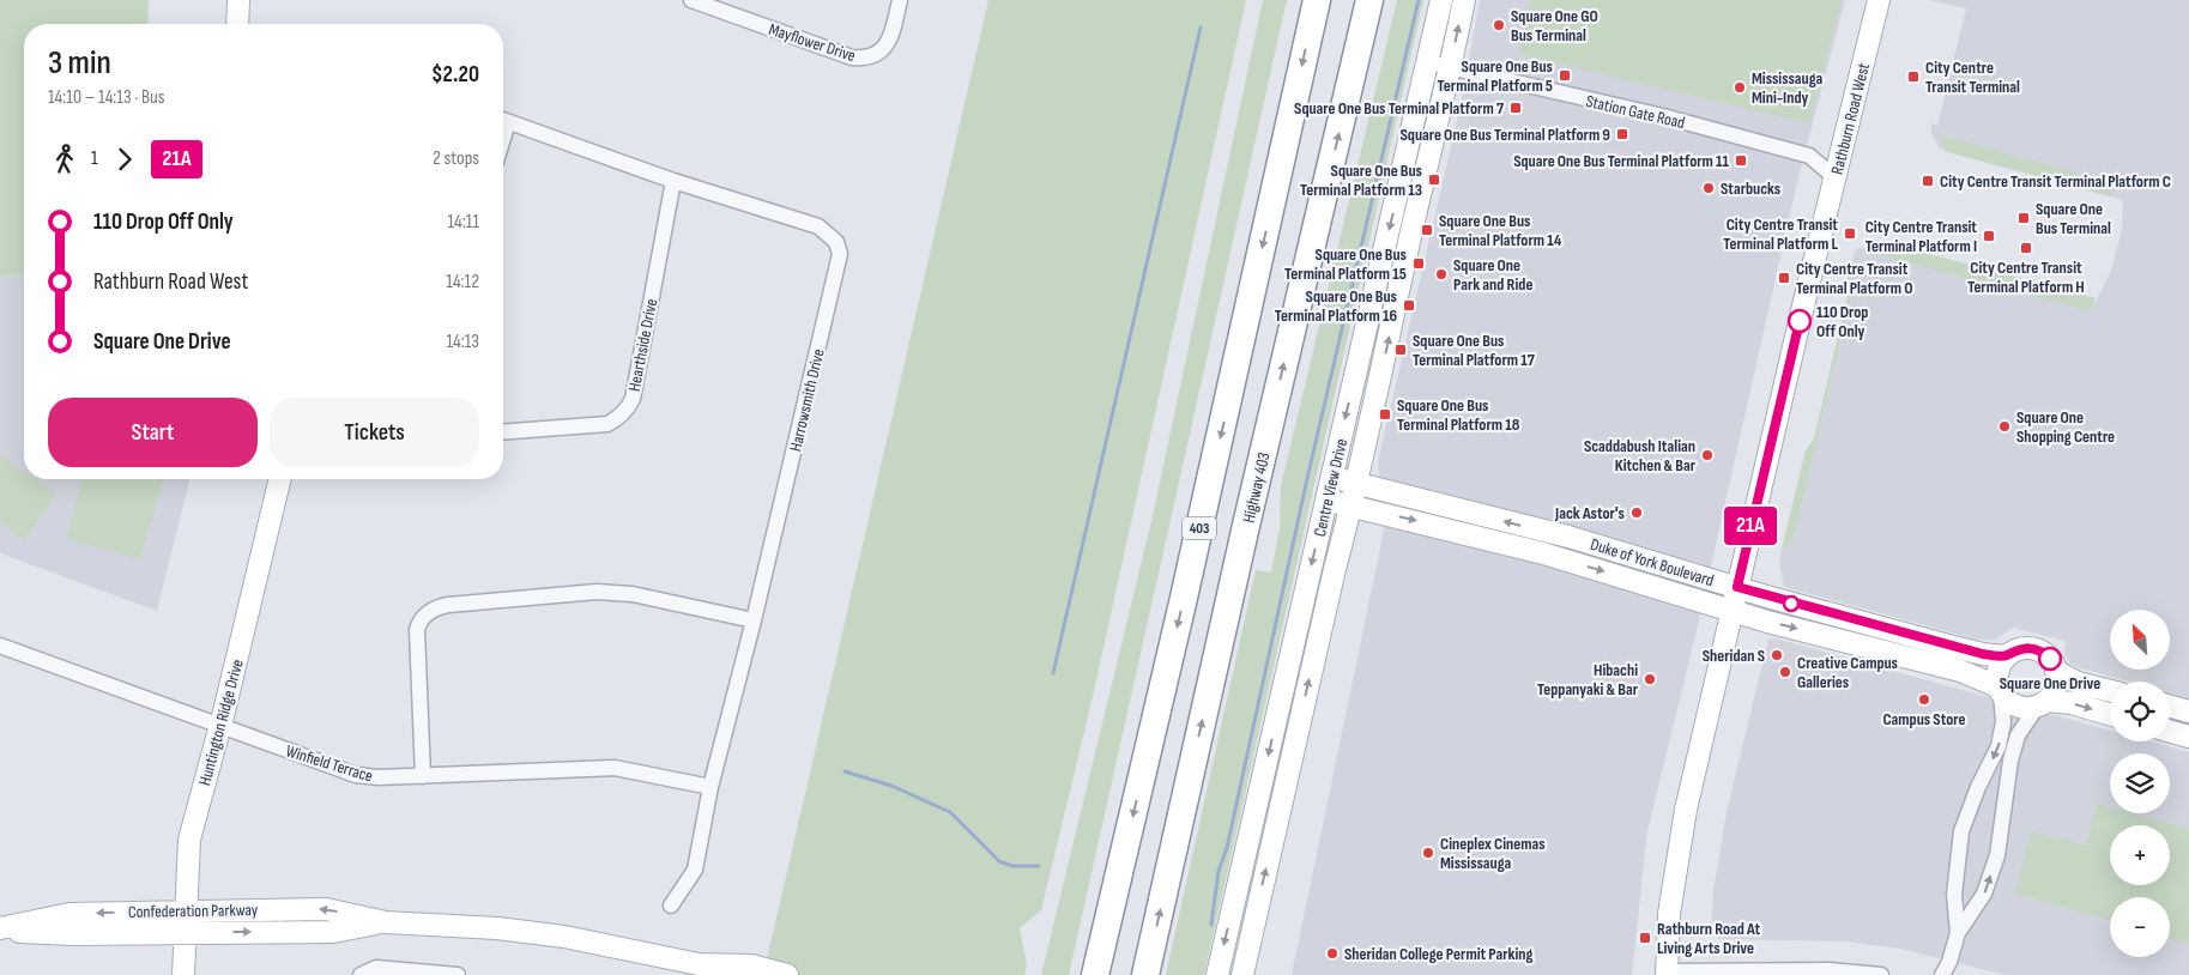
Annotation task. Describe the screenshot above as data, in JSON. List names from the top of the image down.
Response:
{
  "streets": {
    "highway": ["Highway 403", "403"],
    "street": [
      "Mayflower Drive",
      "Station Gate Road",
      "Rathburn Road West",
      "Hearthside Drive",
      "Harrowsmith Drive",
      "Centre View Drive",
      "Duke of York Boulevard",
      "Huntington Ridge Drive",
      "Winfield Terrace",
      "Confederation Parkway"
    ]
  },
  "crossings": [
    ["Station Gate Road", "Rathburn Road West"],
    ["Station Gate Road", "Centre View Drive"],
    ["Rathburn Road West", "Duke of York Boulevard"],
    ["Hearthside Drive", "Harrowsmith Drive"],
    ["Harrowsmith Drive", "Winfield Terrace"],
    ["Centre View Drive", "Duke of York Boulevard"],
    ["Huntington Ridge Drive", "Winfield Terrace"],
    ["Huntington Ridge Drive", "Confederation Parkway"]
  ],
  "places": {
    "other": [
      "Square One GO Bus Terminal",
      "Mississauga Mini-Indy",
      "Starbucks",
      "Square One Park and Ride",
      "110 Drop Off Only",
      "Square One Shopping Centre",
      "Scaddabush Italian Kitchen & Bar",
      "Jack Astor's",
      "Sheridan S",
      "Square One Drive",
      "Creative Campus Galleries",
      "Hibachi Teppanyaki & Bar",
      "Campus Store",
      "Cineplex Cinemas Mississauga",
      "Sheridan College Permit Parking"
    ],
    "transit": [
      "Square One Bus Terminal Platform 5",
      "City Centre Transit Terminal",
      "Square One Bus Terminal Platform 7",
      "Square One Bus Terminal Platform 9",
      "Square One Bus Terminal Platform 11",
      "Square One Bus Terminal Platform 13",
      "City Centre Transit Terminal Platform C",
      "Square One Bus Terminal",
      "Square One Bus Terminal Platform 14",
      "City Centre Transit Terminal Platform L",
      "City Centre Transit Terminal Platform I",
      "City Centre Transit Terminal Platform H",
      "Square One Bus Terminal Platform 15",
      "City Centre Transit Terminal Platform O",
      "Square One Bus Terminal Platform 16",
      "Square One Bus Terminal Platform 17",
      "Square One Bus Terminal Platform 18",
      "Rathburn Road At Living Arts Drive"
    ]
  },
  "lines": ["bus line 21A"],
  "north": "top left",
  "page": {
    "on_map": "21A",
    "heading": ["3 min", "14:10 – 14:13 · Bus", "$2.20"],
    "legs": ["1", "21A", "2 stops"],
    "list": [
      {
        "name": "110 Drop Off Only",
        "value": "14:11"
      },
      {
        "name": "Rathburn Road West",
        "value": "14:12"
      },
      {
        "name": "Square One Drive",
        "value": "14:13"
      }
    ],
    "buttons": ["Start", "Tickets"],
    "map_buttons": ["+", "−"]
  }
}
